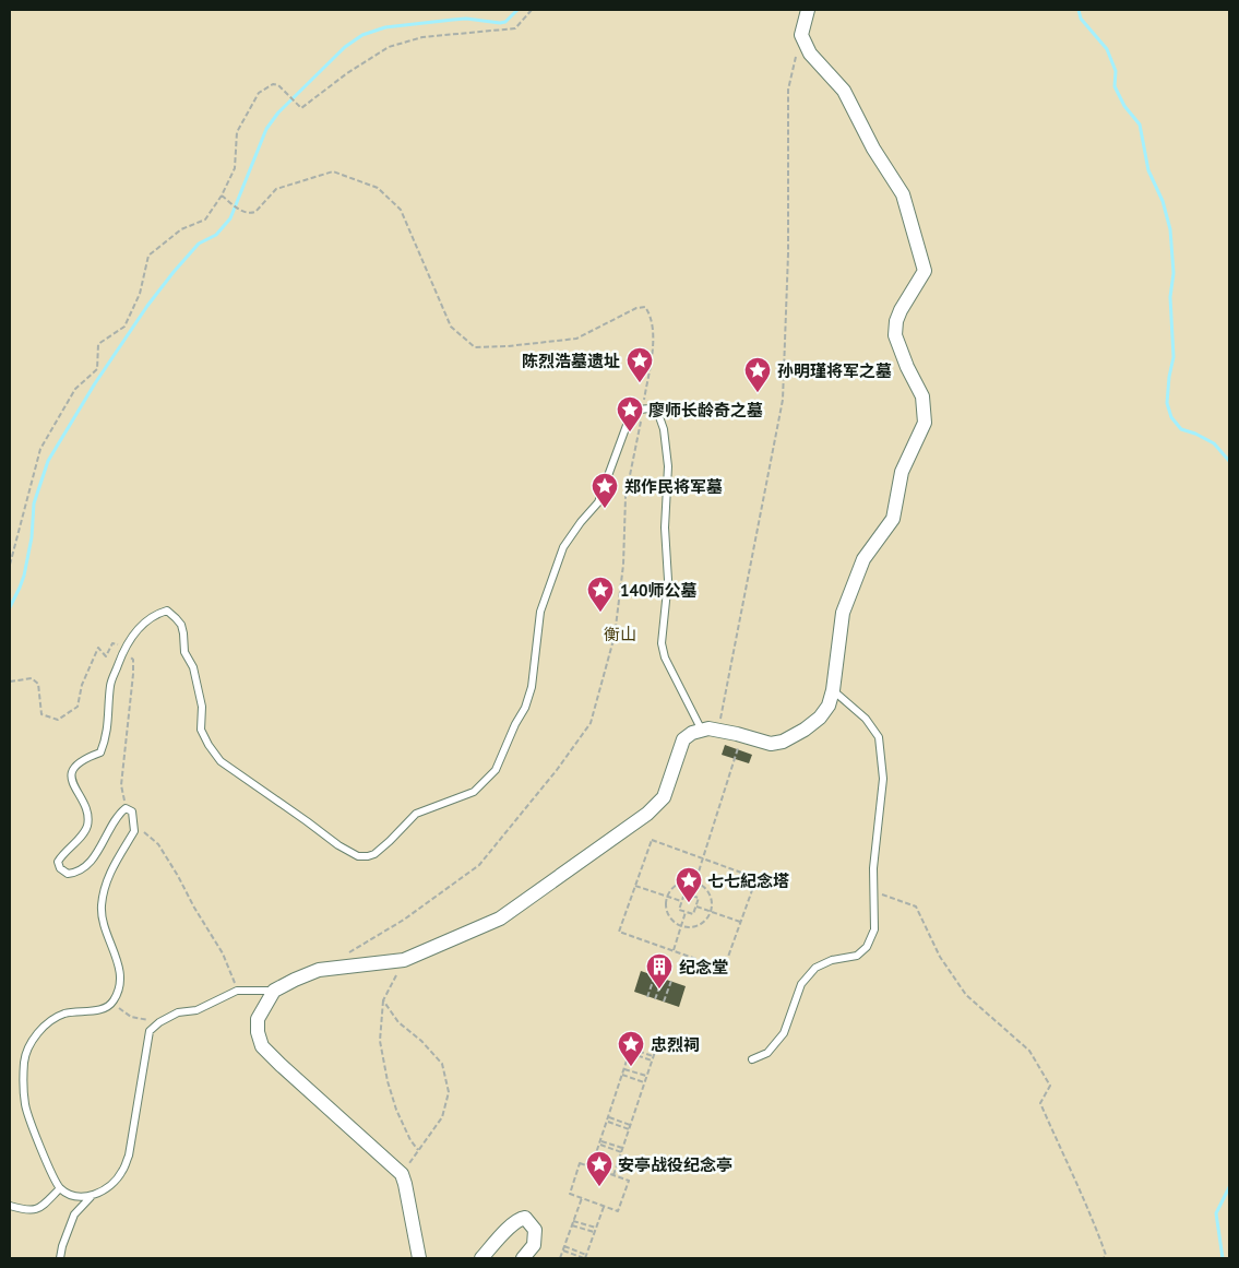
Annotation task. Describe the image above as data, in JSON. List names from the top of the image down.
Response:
{
  "parks": ["衡山"],
  "places": {
    "place": [
      "陈烈浩墓遗址",
      "孙明瑾将军之墓",
      "廖师长龄奇之墓",
      "郑作民将军墓",
      "140师公墓",
      "七七紀念塔",
      "忠烈祠",
      "安亭战役纪念亭"
    ],
    "building": ["纪念堂"]
  }
}
